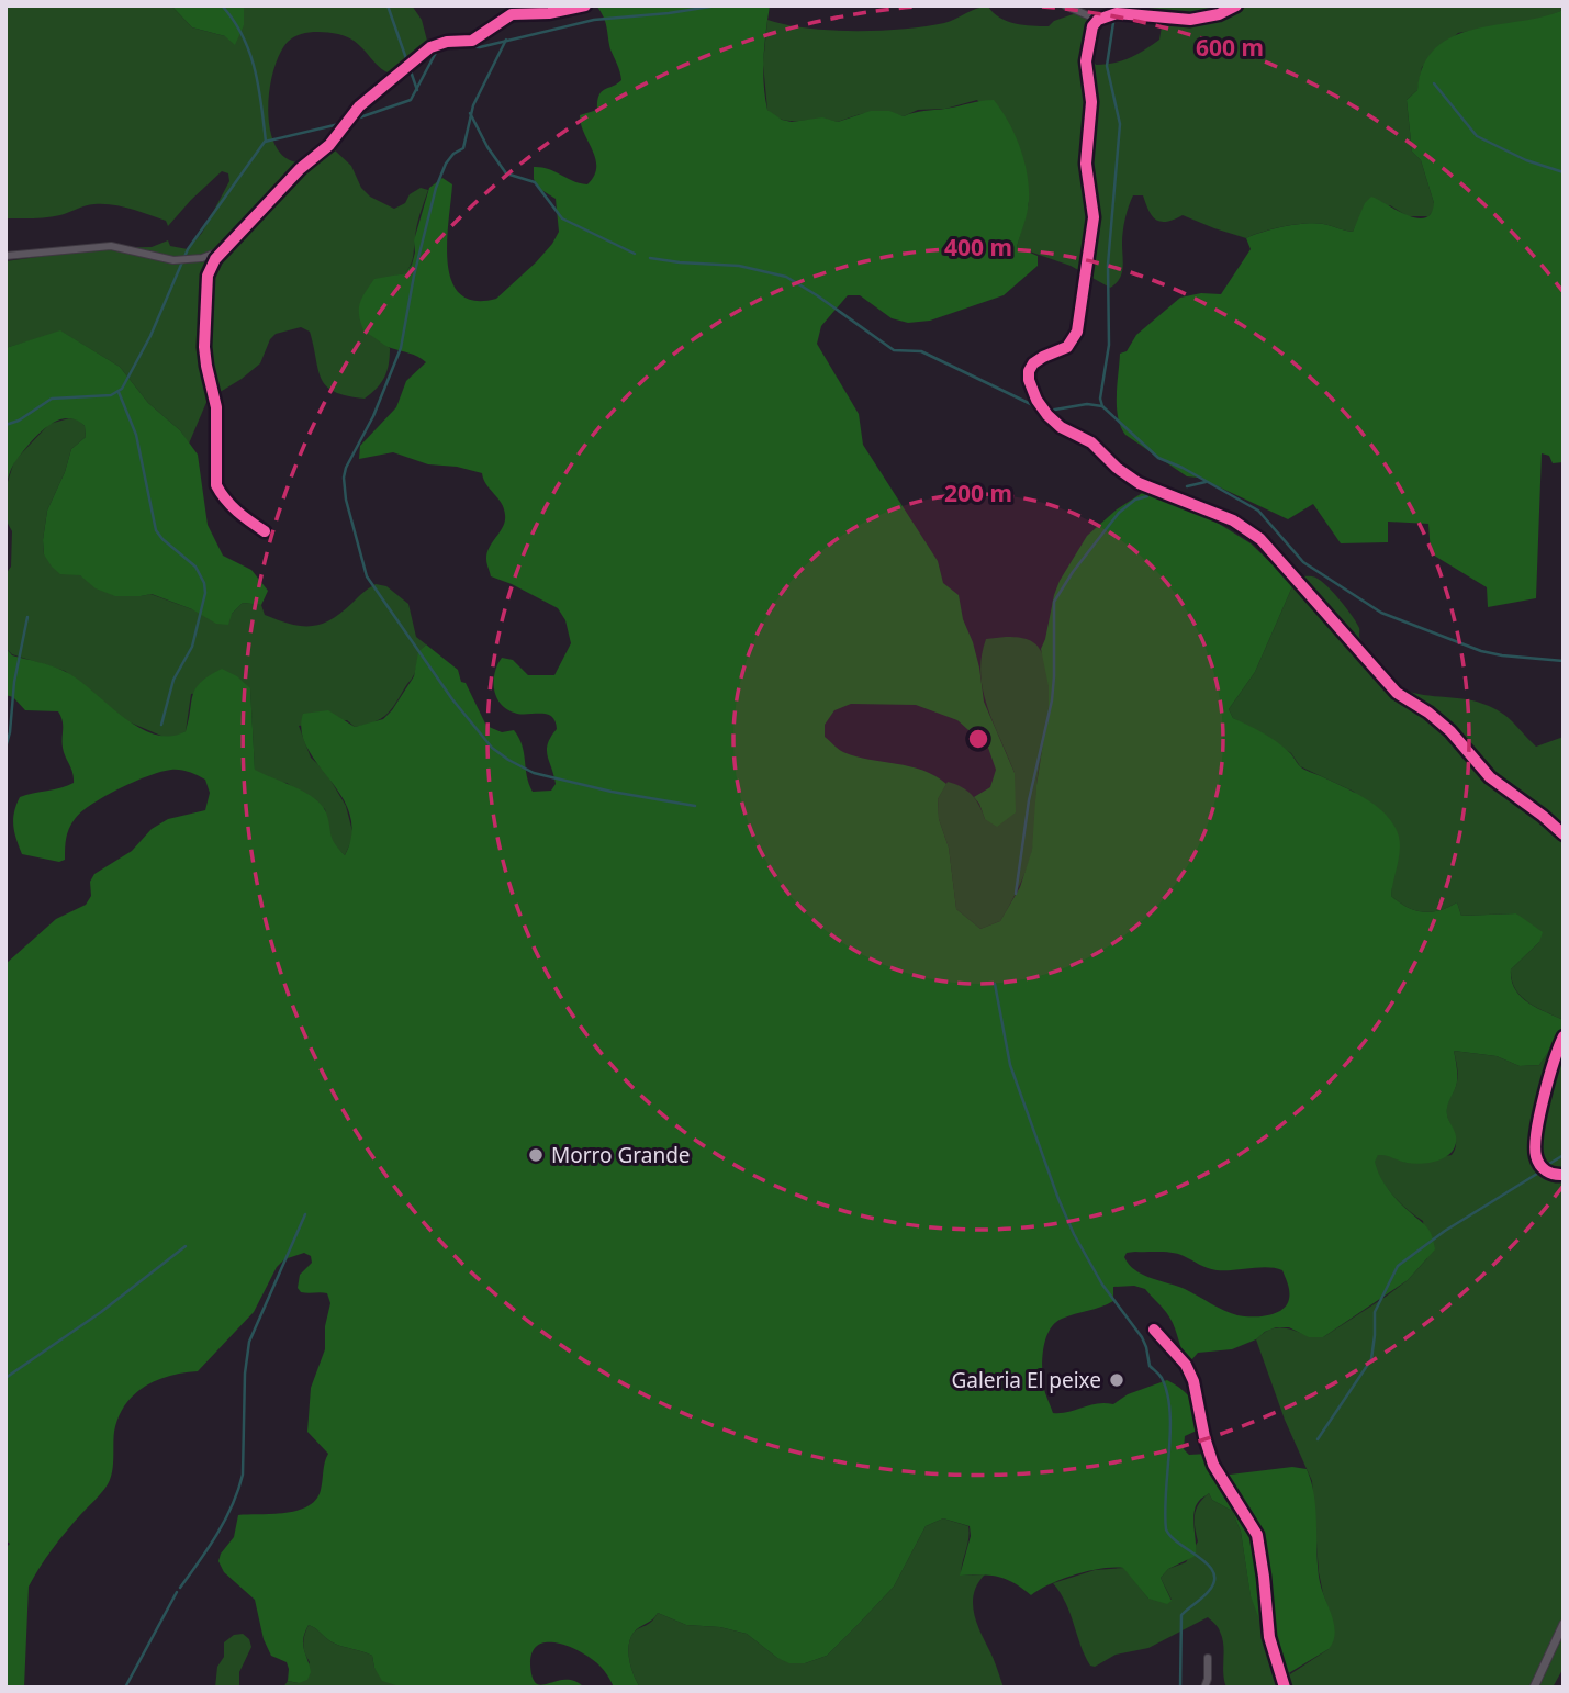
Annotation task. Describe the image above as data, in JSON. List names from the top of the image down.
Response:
{
  "places": ["Morro Grande", "Galeria El peixe"],
  "rings": ["600 m", "400 m", "200 m"]
}
